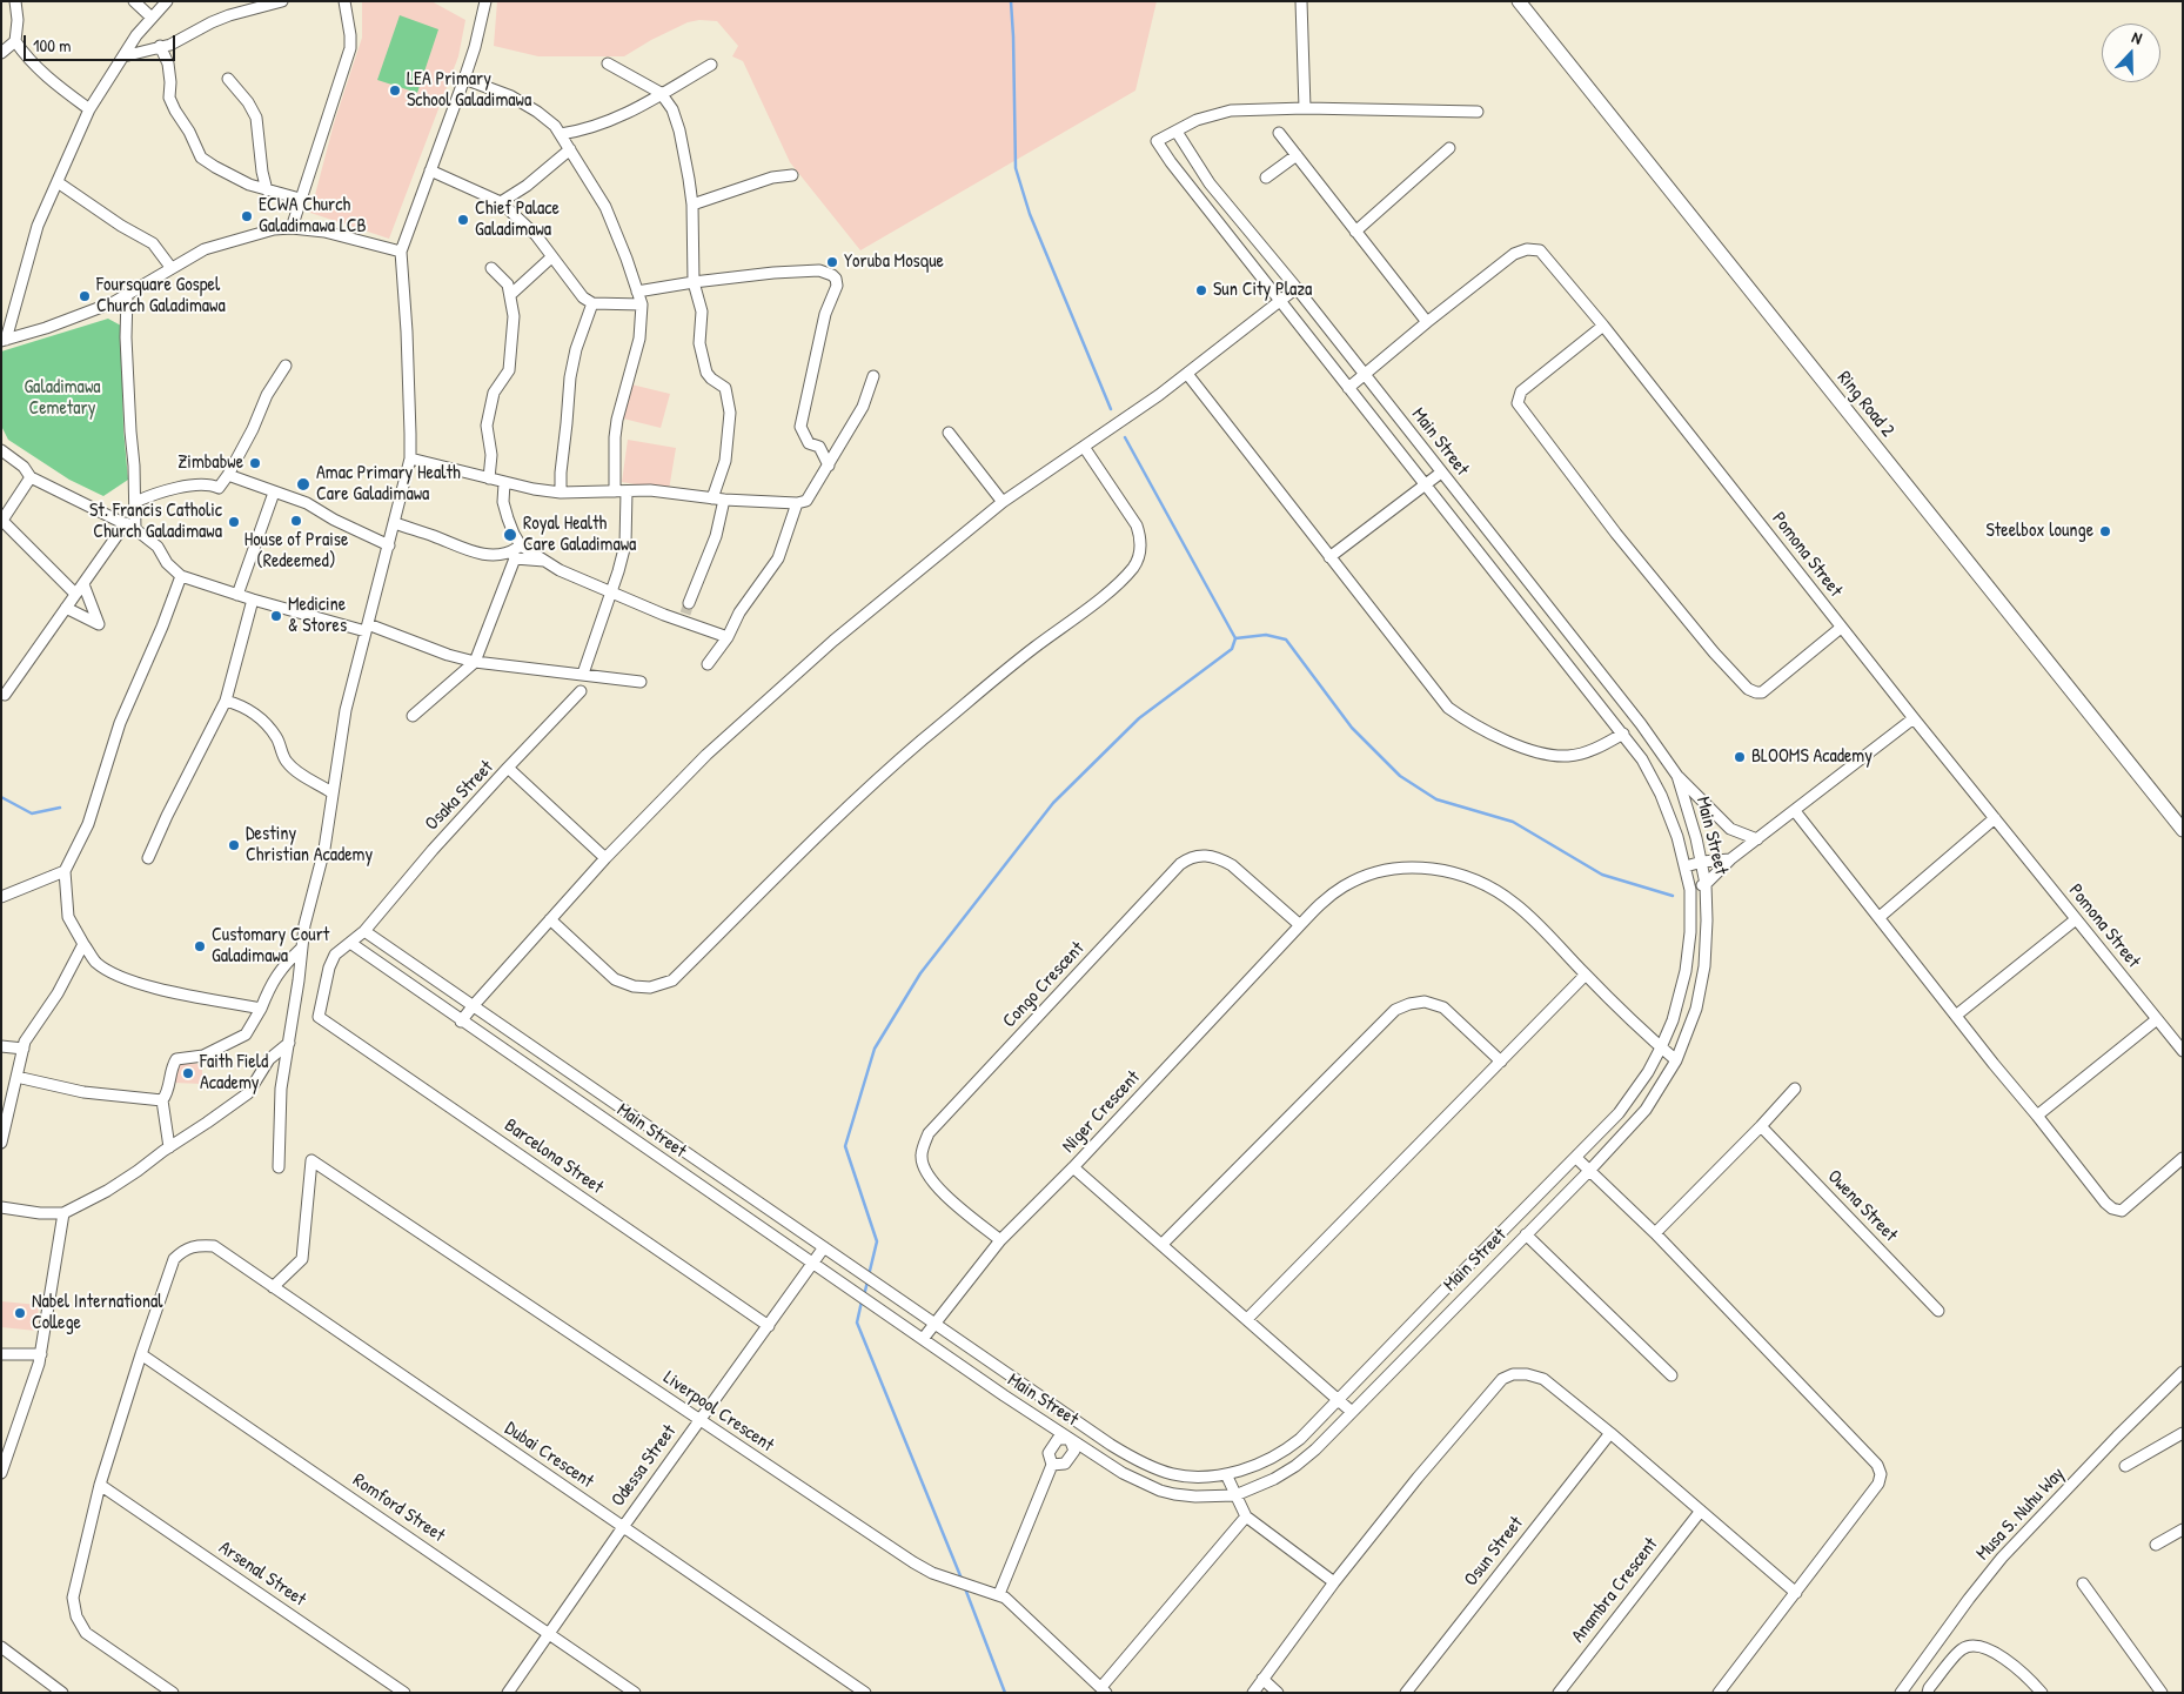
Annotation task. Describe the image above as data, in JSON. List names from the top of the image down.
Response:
{
  "streets": {
    "main road": ["Ring Road 2"],
    "street": [
      "Main Street",
      "Pomona Street",
      "Osaka Street",
      "Congo Crescent",
      "Niger Crescent",
      "Barcelona Street",
      "Owena Street",
      "Liverpool Crescent",
      "Dubai Crescent",
      "Odessa Street",
      "Romford Street",
      "Musa S. Nuhu Way",
      "Osun Street",
      "Arsenal Street",
      "Anambra Crescent"
    ]
  },
  "crossings": [
    ["Main Street", "Pomona Street"],
    ["Main Street", "Osaka Street"],
    ["Main Street", "Niger Crescent"],
    ["Main Street", "Odessa Street"],
    ["Osaka Street", "Barcelona Street"],
    ["Congo Crescent", "Niger Crescent"],
    ["Barcelona Street", "Odessa Street"],
    ["Liverpool Crescent", "Dubai Crescent"],
    ["Liverpool Crescent", "Odessa Street"],
    ["Dubai Crescent", "Odessa Street"],
    ["Dubai Crescent", "Romford Street"],
    ["Odessa Street", "Romford Street"]
  ],
  "parks": ["Galadimawa Cemetary"],
  "places": [
    "LEA Primary School Galadimawa",
    "ECWA Church Galadimawa LCB",
    "Chief Palace Galadimawa",
    "Yoruba Mosque",
    "Sun City Plaza",
    "Foursquare Gospel Church Galadimawa",
    "Zimbabwe",
    "Amac Primary Health Care Galadimawa",
    "House of Praise (Redeemed)",
    "St. Francis Catholic Church Galadimawa",
    "Steelbox lounge",
    "Royal Health Care Galadimawa",
    "Medicine & Stores",
    "BLOOMS Academy",
    "Destiny Christian Academy",
    "Customary Court Galadimawa",
    "Faith Field Academy",
    "Nabel International College"
  ],
  "scale_bar": "100 m",
  "north": "top"
}
